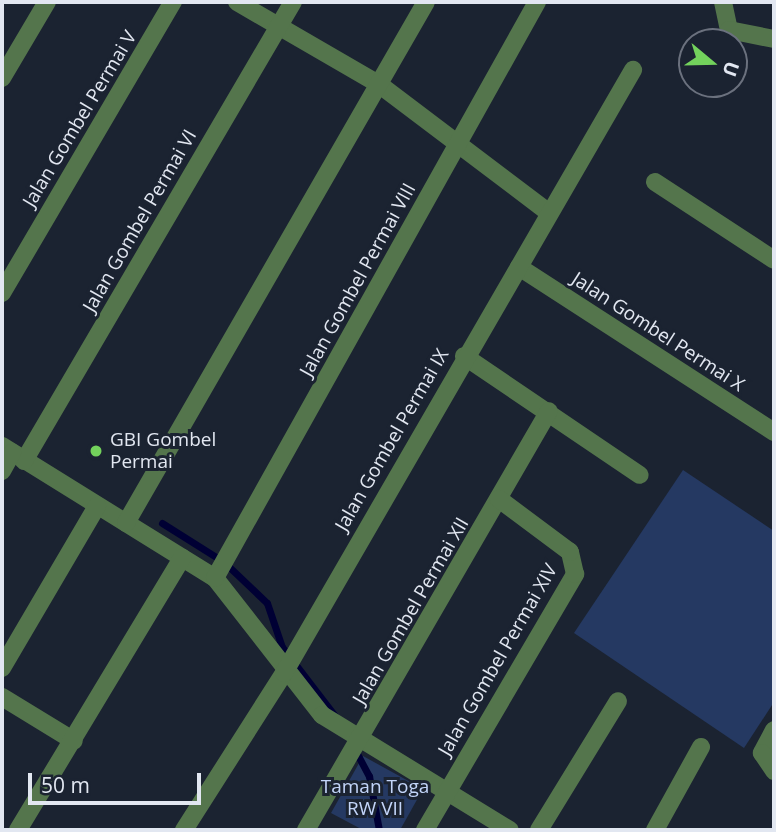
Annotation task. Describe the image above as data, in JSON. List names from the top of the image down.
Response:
{
  "streets": {
    "street": [
      "Jalan Gombel Permai V",
      "Jalan Gombel Permai VI",
      "Jalan Gombel Permai VIII",
      "Jalan Gombel Permai X",
      "Jalan Gombel Permai IX",
      "Jalan Gombel Permai XII",
      "Jalan Gombel Permai XIV"
    ]
  },
  "crossings": [
    ["Jalan Gombel Permai X", "Jalan Gombel Permai IX"],
    ["Jalan Gombel Permai XII", "Jalan Gombel Permai XIV"]
  ],
  "parks": ["Taman Toga RW VII"],
  "places": ["GBI Gombel Permai"],
  "scale_bar": "50 m",
  "north": "right"
}
